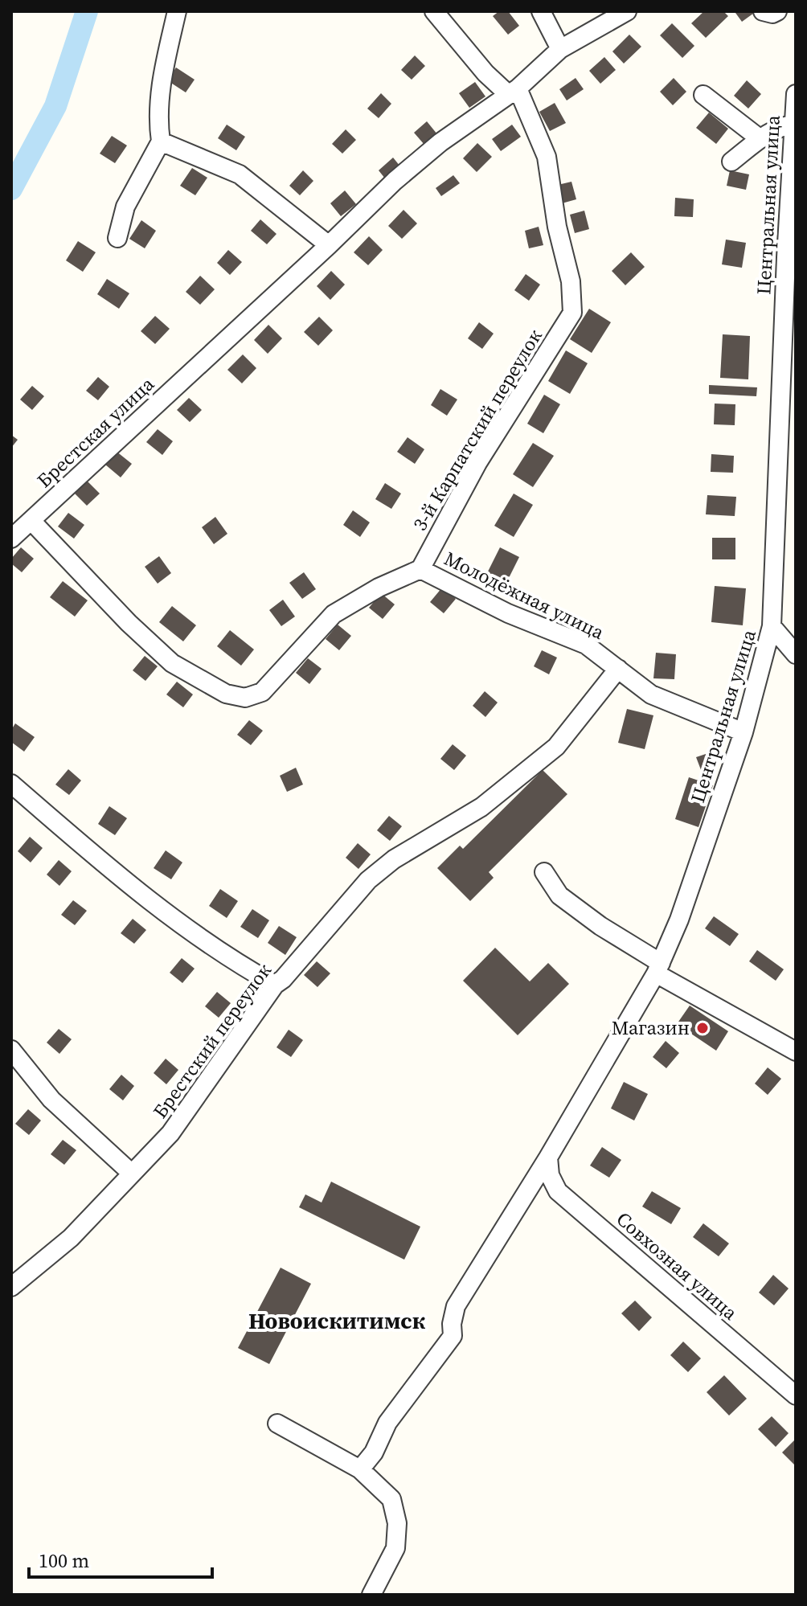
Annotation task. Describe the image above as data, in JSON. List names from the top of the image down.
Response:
{
  "streets": {
    "street": [
      "Центральная улица",
      "3-й Карпатский переулок",
      "Брестская улица",
      "Молодёжная улица",
      "Брестский переулок",
      "Совхозная улица"
    ]
  },
  "crossings": [
    ["Центральная улица", "Молодёжная улица"],
    ["Центральная улица", "Совхозная улица"],
    ["3-й Карпатский переулок", "Молодёжная улица"],
    ["Молодёжная улица", "Брестский переулок"]
  ],
  "districts": ["Новоискитимск"],
  "places": ["Магазин"],
  "scale_bar": "100 m"
}
